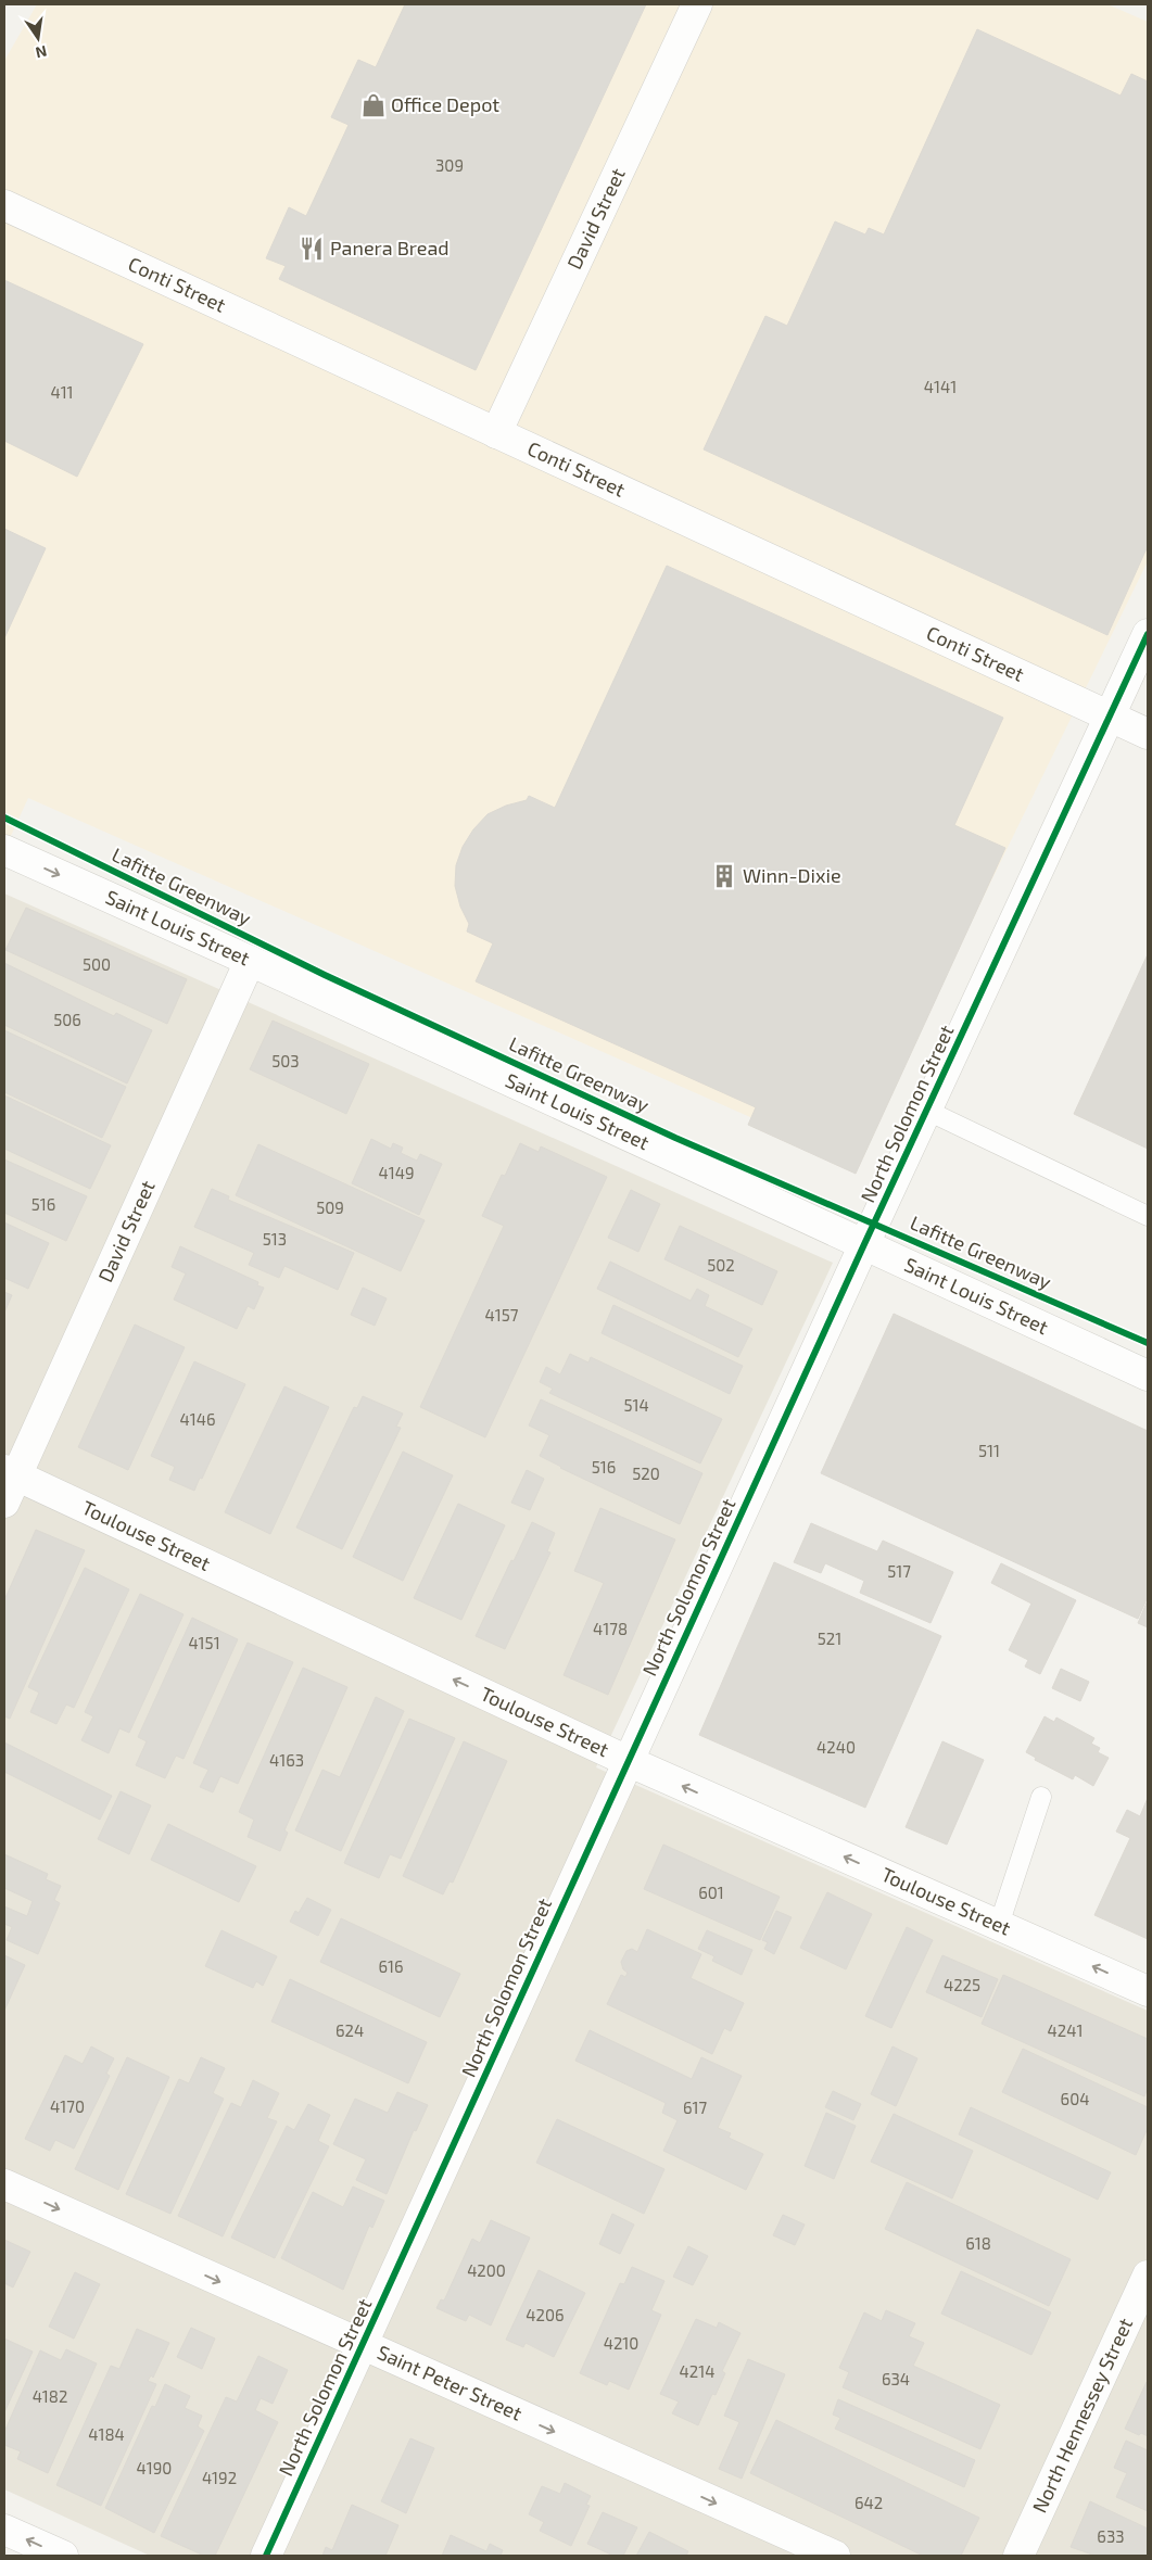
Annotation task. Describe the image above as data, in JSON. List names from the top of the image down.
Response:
{
  "streets": {
    "street": [
      "David Street",
      "Conti Street",
      "Saint Louis Street",
      "North Solomon Street",
      "Toulouse Street",
      "Saint Peter Street",
      "North Hennessey Street"
    ],
    "cycle path": ["Lafitte Greenway"]
  },
  "crossings": [
    ["David Street", "Conti Street"],
    ["David Street", "Saint Louis Street"],
    ["David Street", "Toulouse Street"],
    ["Conti Street", "North Solomon Street"],
    ["Saint Louis Street", "North Solomon Street"],
    ["North Solomon Street", "Toulouse Street"],
    ["North Solomon Street", "Saint Peter Street"]
  ],
  "one_way": ["Toulouse Street", "Saint Peter Street"],
  "places": {
    "shop": ["Office Depot"],
    "restaurant": ["Panera Bread"],
    "building": ["Winn-Dixie"]
  },
  "house_numbers": [
    "309",
    "4141",
    "411",
    "500",
    "506",
    "503",
    "4149",
    "516",
    "509",
    "513",
    "502",
    "4157",
    "514",
    "4146",
    "511",
    "516",
    "520",
    "517",
    "4178",
    "521",
    "4151",
    "4240",
    "4163",
    "601",
    "616",
    "4225",
    "624",
    "4241",
    "604",
    "4170",
    "617",
    "618",
    "4200",
    "4206",
    "4210",
    "4214",
    "634",
    "4182",
    "4184",
    "4190",
    "4192",
    "642",
    "633"
  ],
  "north": "bottom"
}
